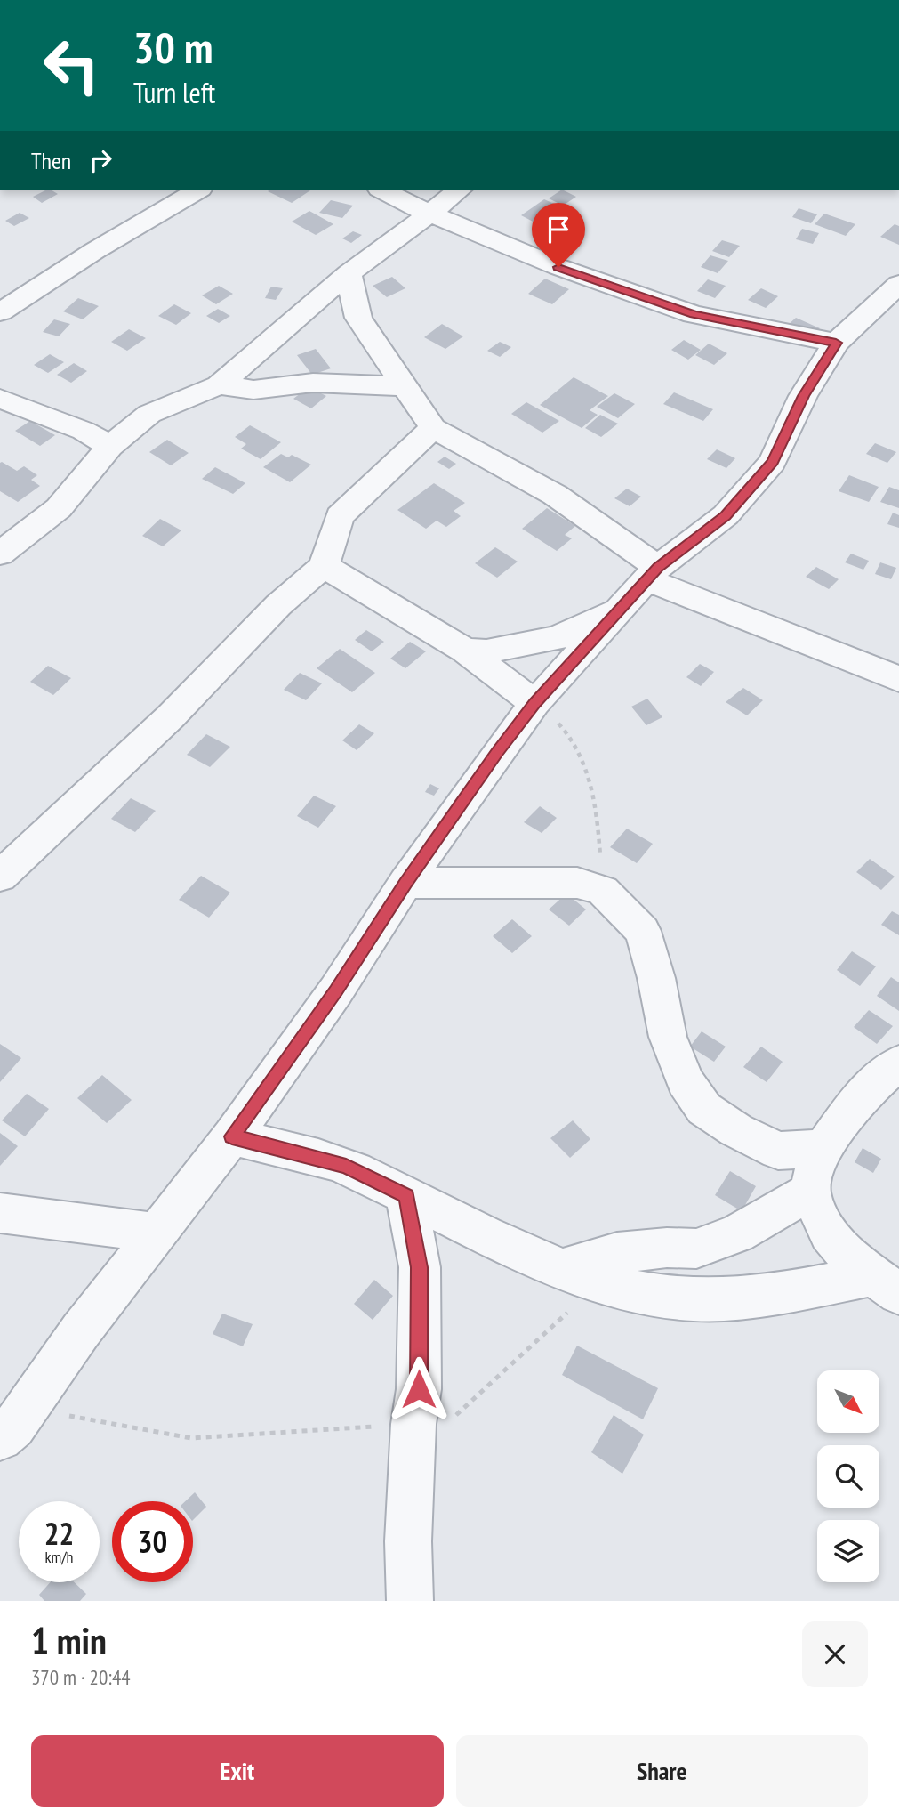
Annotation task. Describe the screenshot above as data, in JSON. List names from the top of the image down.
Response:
{
  "north": "bottom right",
  "page": {
    "turn": ["30 m", "Turn left"],
    "then": "Then",
    "speed": "22 km/h",
    "limit": "30",
    "heading": ["1 min", "370 m · 20:44"],
    "buttons": ["Exit", "Share"]
  }
}
